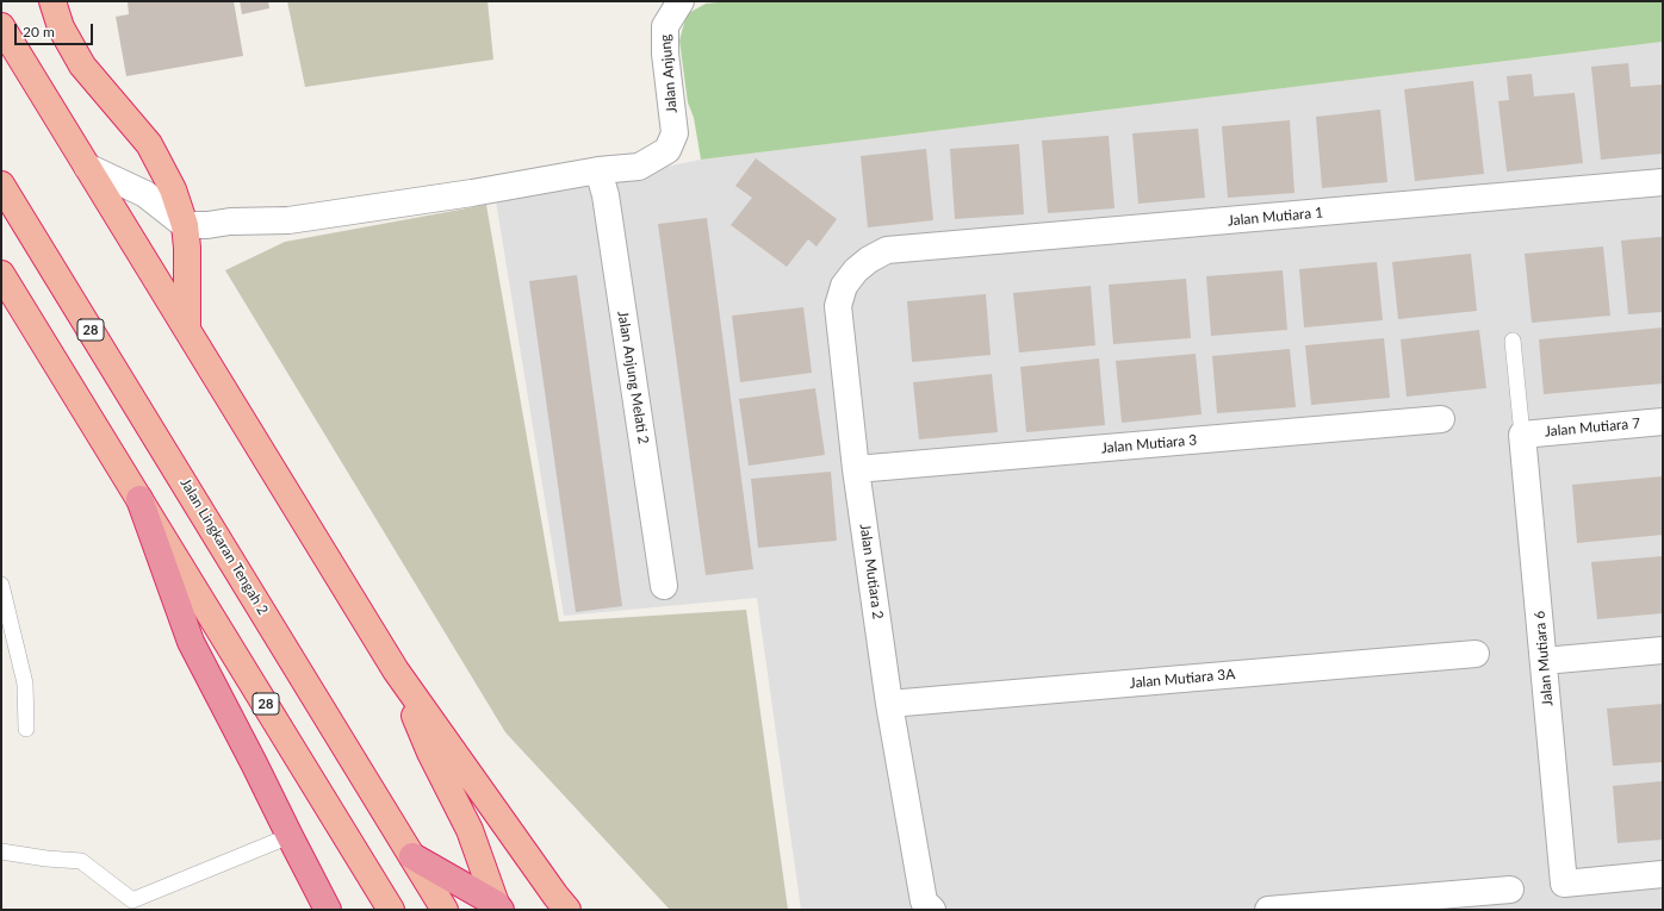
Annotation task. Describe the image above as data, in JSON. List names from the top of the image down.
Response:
{
  "streets": {
    "highway": ["28", "Jalan Lingkaran Tengah 2"],
    "street": [
      "Jalan Anjung",
      "Jalan Mutiara 1",
      "Jalan Anjung Melati 2",
      "Jalan Mutiara 7",
      "Jalan Mutiara 3",
      "Jalan Mutiara 2",
      "Jalan Mutiara 6",
      "Jalan Mutiara 3A"
    ]
  },
  "crossings": [
    ["Jalan Anjung", "Jalan Anjung Melati 2"],
    ["Jalan Mutiara 1", "Jalan Mutiara 2"],
    ["Jalan Mutiara 7", "Jalan Mutiara 6"],
    ["Jalan Mutiara 3", "Jalan Mutiara 2"],
    ["Jalan Mutiara 2", "Jalan Mutiara 3A"]
  ],
  "scale_bar": "20 m"
}
